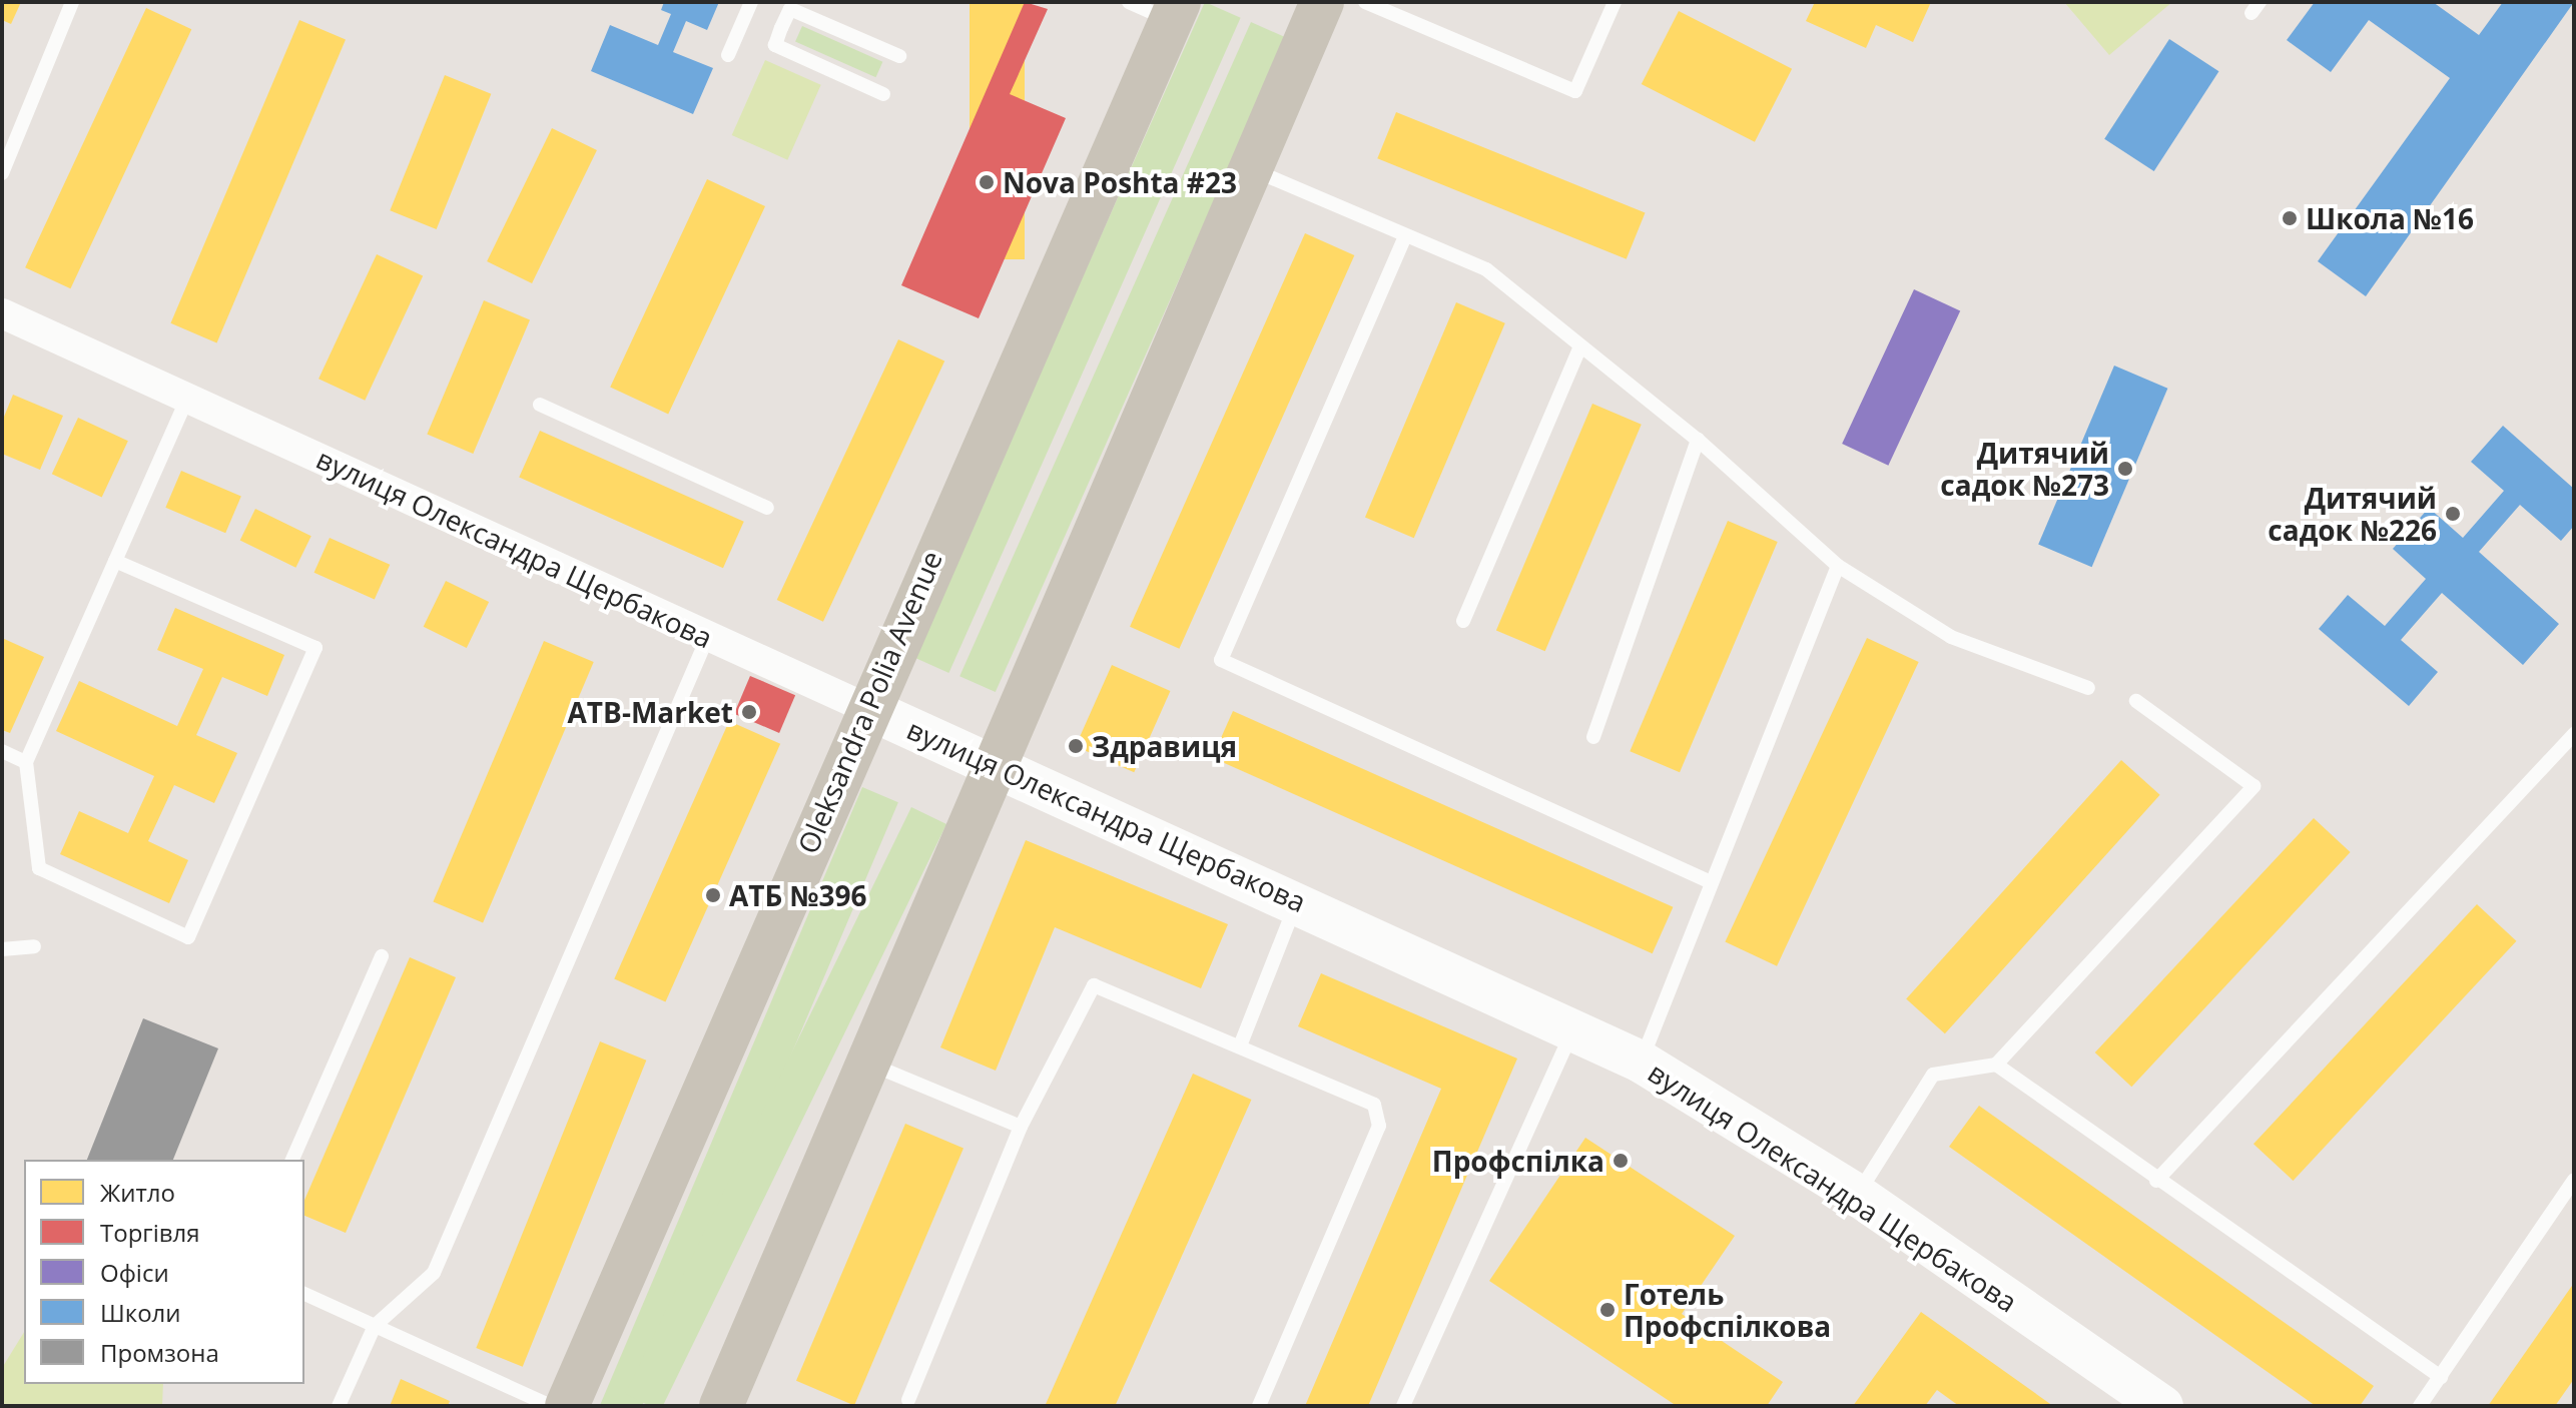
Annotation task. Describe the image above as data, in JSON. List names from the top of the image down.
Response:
{
  "streets": {
    "main road": ["Oleksandra Polia Avenue"],
    "street": ["вулиця Олександра Щербакова"]
  },
  "crossings": [
    ["вулиця Олександра Щербакова", "Oleksandra Polia Avenue"]
  ],
  "places": [
    "Nova Poshta #23",
    "Школа №16",
    "Дитячий садок №273",
    "Дитячий садок №226",
    "ATB-Market",
    "Здравиця",
    "АТБ №396",
    "Профспілка",
    "Готель Профспілкова"
  ],
  "legend": [
    "Житло",
    "Торгівля",
    "Офіси",
    "Школи",
    "Промзона"
  ]
}
